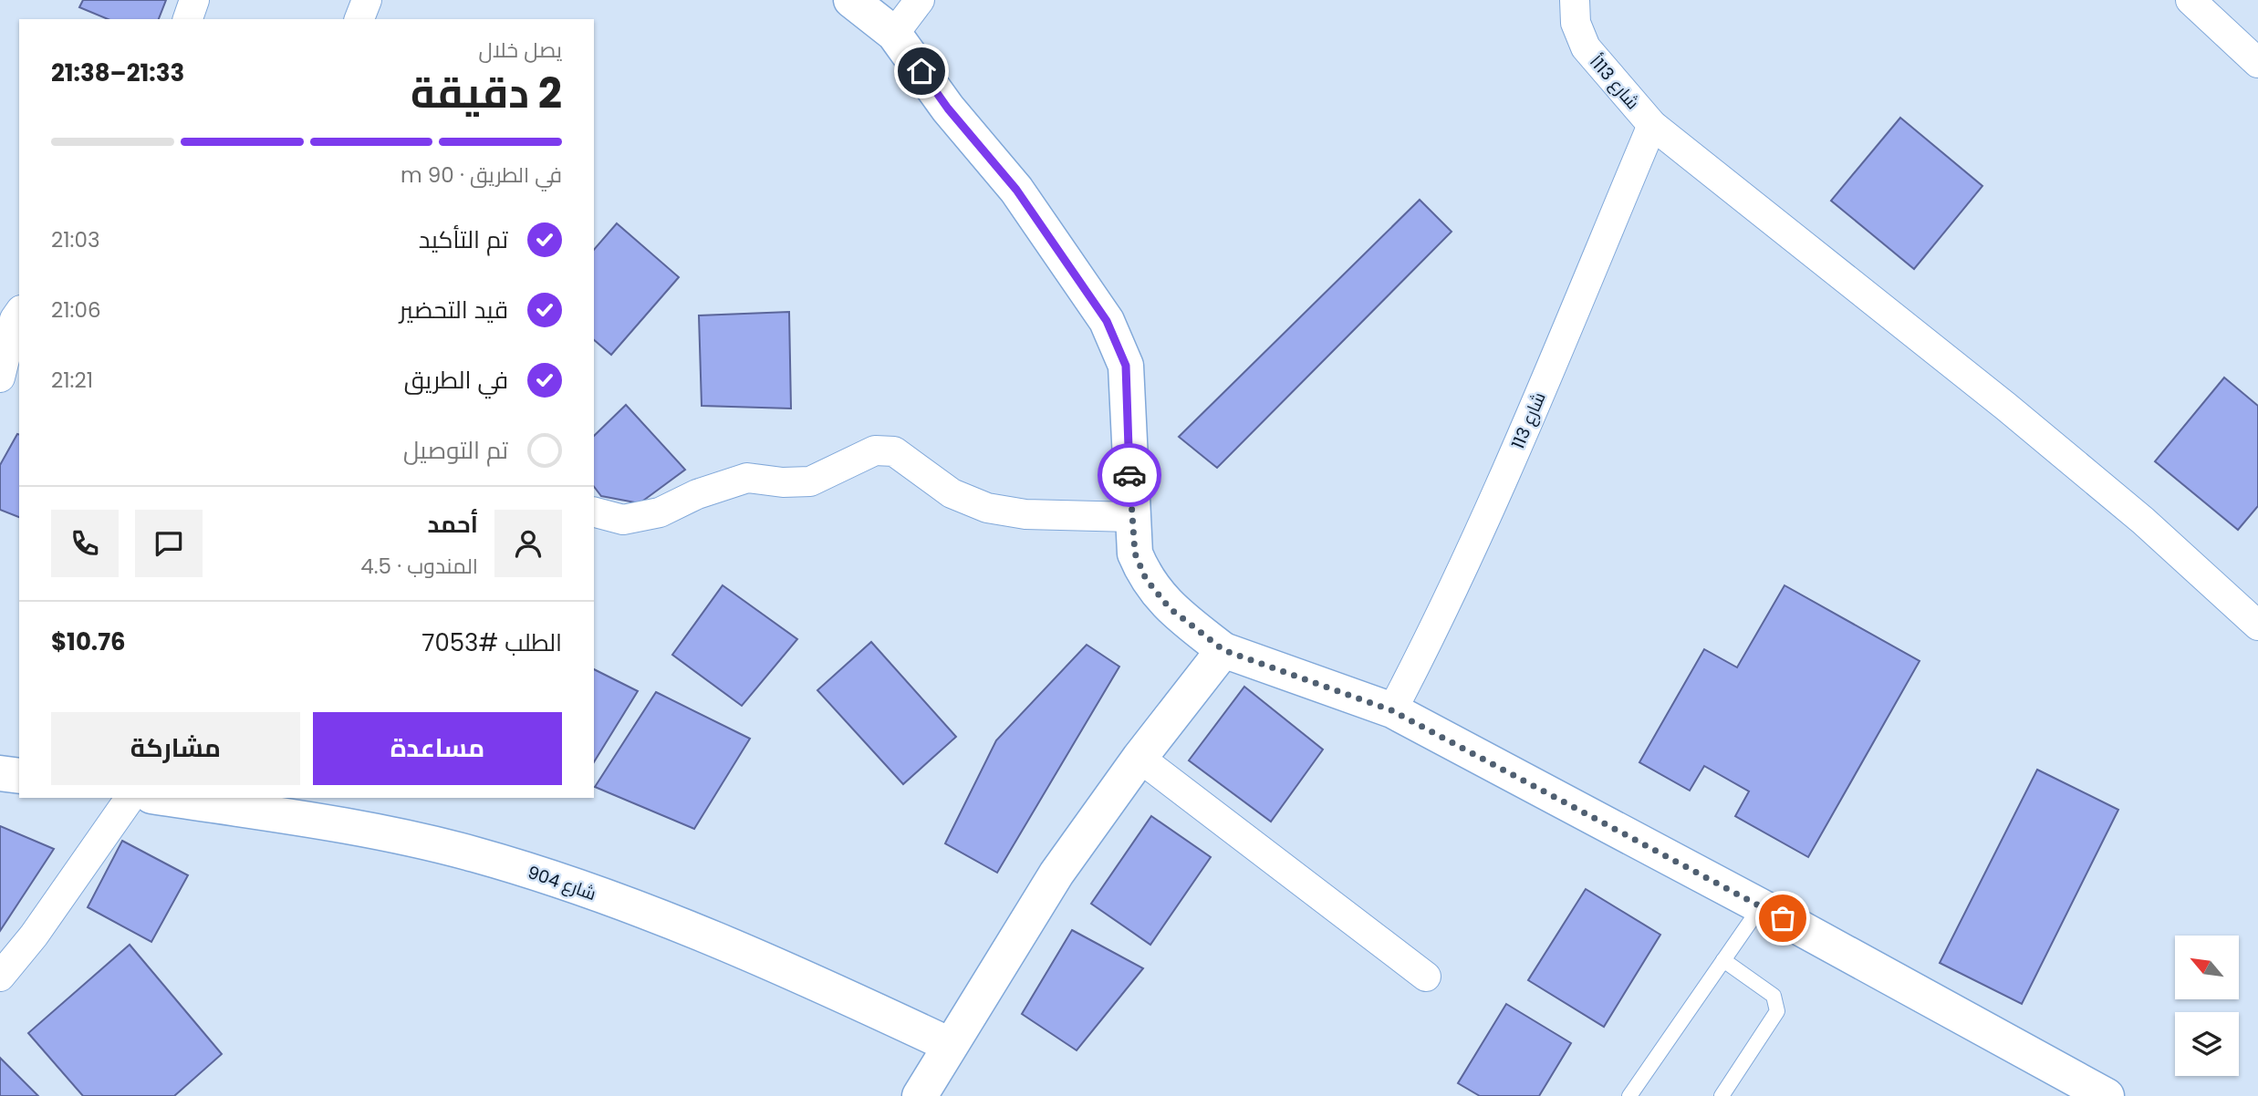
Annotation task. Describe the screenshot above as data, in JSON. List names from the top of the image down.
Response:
{
  "streets": {
    "main road": ["شارع 904"],
    "street": ["شارع 113أ", "شارع 113"]
  },
  "crossings": [
    ["شارع 113أ", "شارع 113"]
  ],
  "north": "top left",
  "page": {
    "heading": ["2 دقيقة", "يصل خلال", "21:33–21:38"],
    "panel": [
      "أحمد",
      "المندوب · 4.5",
      "الطلب #7053",
      "$10.76"
    ],
    "bar": "في الطريق · 90 m",
    "list": [
      ["تم التأكيد", "21:03"],
      ["قيد التحضير", "21:06"],
      ["في الطريق", "21:21"],
      "تم التوصيل"
    ],
    "buttons": ["مساعدة", "مشاركة"]
  }
}
